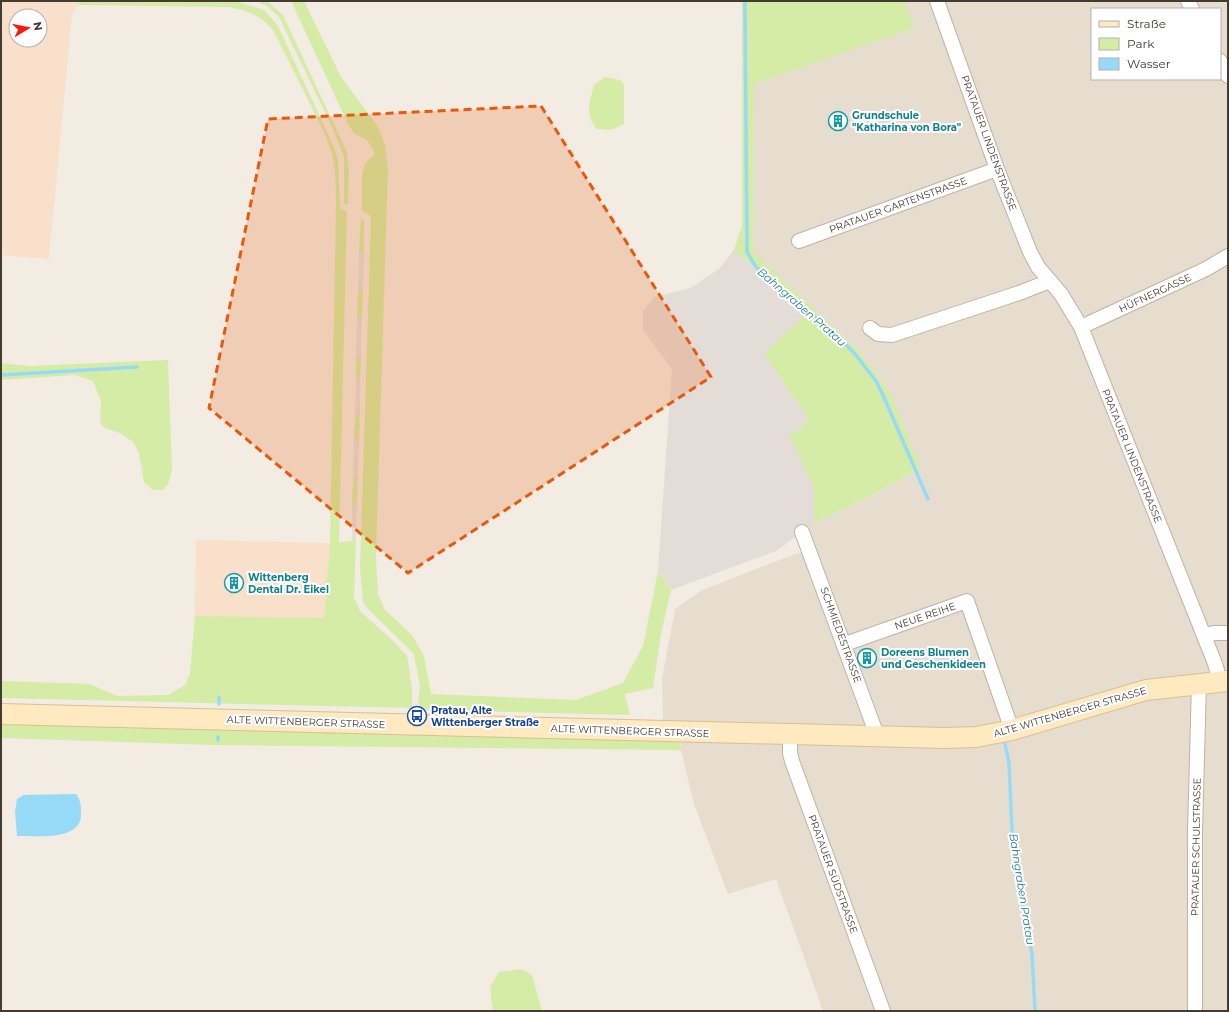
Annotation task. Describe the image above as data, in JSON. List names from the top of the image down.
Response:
{
  "streets": {
    "street": [
      "PRATAUER LINDENSTRASSE",
      "PRATAUER GARTENSTRASSE",
      "HÜFNERGASSE",
      "NEUE REIHE",
      "SCHMIEDESTRASSE",
      "ALTE WITTENBERGER STRASSE",
      "PRATAUER SCHULSTRASSE",
      "PRATAUER SÜDSTRASSE"
    ]
  },
  "crossings": [
    ["PRATAUER LINDENSTRASSE", "PRATAUER GARTENSTRASSE"],
    ["PRATAUER LINDENSTRASSE", "HÜFNERGASSE"],
    ["PRATAUER LINDENSTRASSE", "ALTE WITTENBERGER STRASSE"],
    ["PRATAUER LINDENSTRASSE", "PRATAUER SCHULSTRASSE"],
    ["NEUE REIHE", "SCHMIEDESTRASSE"],
    ["NEUE REIHE", "ALTE WITTENBERGER STRASSE"],
    ["SCHMIEDESTRASSE", "ALTE WITTENBERGER STRASSE"],
    ["ALTE WITTENBERGER STRASSE", "PRATAUER SCHULSTRASSE"],
    ["ALTE WITTENBERGER STRASSE", "PRATAUER SÜDSTRASSE"]
  ],
  "water": ["Bahngraben Pratau"],
  "places": {
    "building": ["Grundschule \"Katharina von Bora\"", "Wittenberg Dental Dr. Eikel", "Doreens Blumen und Geschenkideen"],
    "bus stop": ["Pratau, Alte Wittenberger Straße"]
  },
  "legend": ["Straße", "Park", "Wasser"],
  "north": "right"
}
